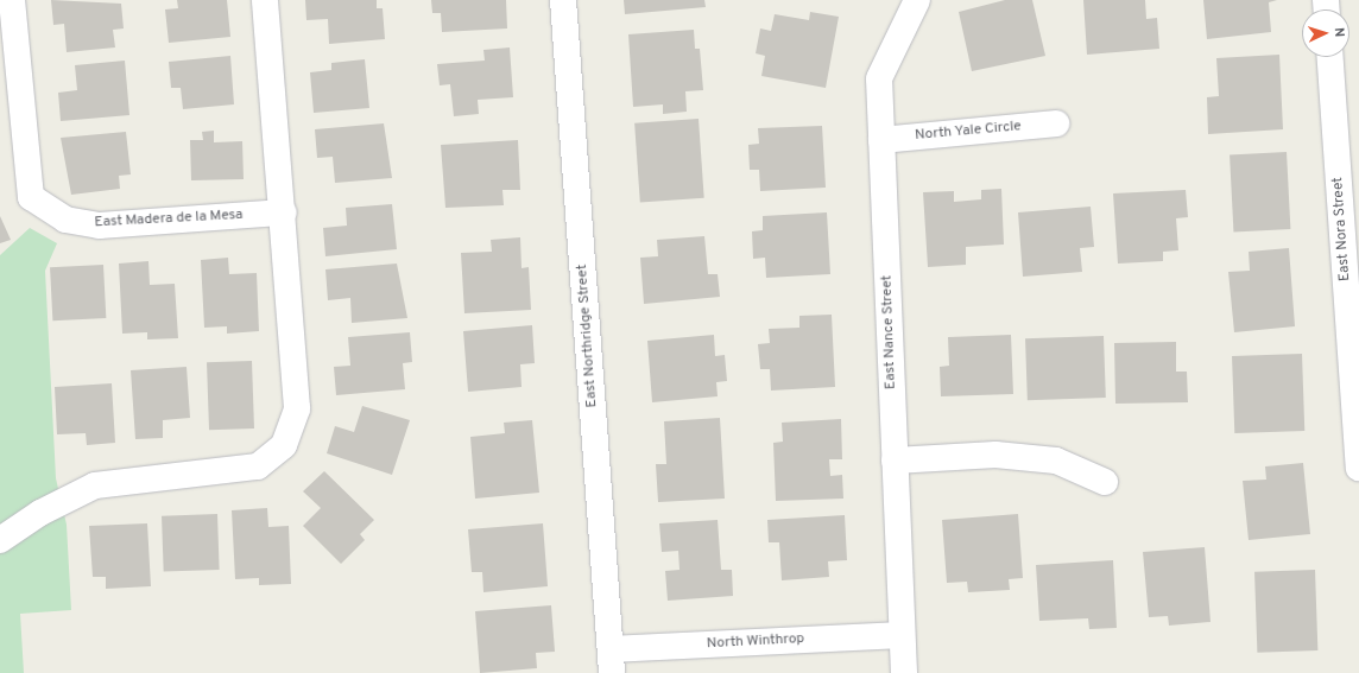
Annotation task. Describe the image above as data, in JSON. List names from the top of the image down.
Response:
{
  "streets": {
    "street": [
      "North Yale Circle",
      "East Madera de la Mesa",
      "East Nora Street",
      "East Nance Street",
      "East Northridge Street",
      "North Winthrop"
    ]
  },
  "crossings": [
    ["North Yale Circle", "East Nance Street"],
    ["East Nance Street", "North Winthrop"],
    ["East Northridge Street", "North Winthrop"]
  ],
  "north": "right"
}
